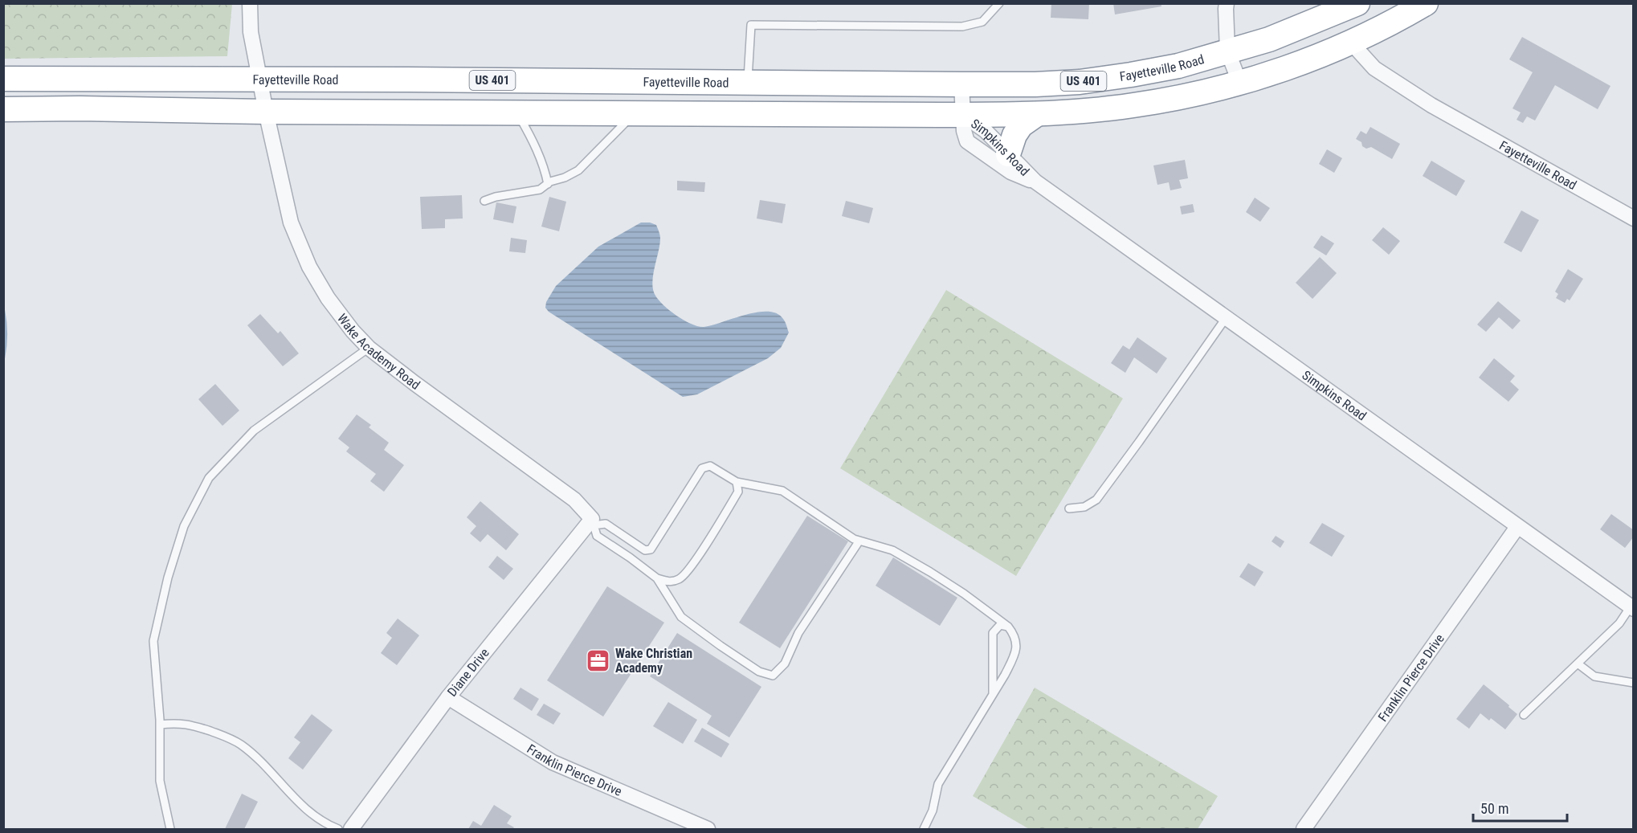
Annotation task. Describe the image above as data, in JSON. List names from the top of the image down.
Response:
{
  "streets": {
    "highway": ["Fayetteville Road", "US 401"],
    "street": [
      "Simpkins Road",
      "Wake Academy Road",
      "Diane Drive",
      "Franklin Pierce Drive"
    ]
  },
  "crossings": [
    ["Fayetteville Road", "US 401"],
    ["Fayetteville Road", "Simpkins Road"],
    ["Fayetteville Road", "Wake Academy Road"],
    ["US 401", "Simpkins Road"],
    ["US 401", "Wake Academy Road"],
    ["Simpkins Road", "Franklin Pierce Drive"],
    ["Wake Academy Road", "Diane Drive"],
    ["Diane Drive", "Franklin Pierce Drive"]
  ],
  "places": {
    "office": ["Wake Christian Academy"]
  },
  "scale_bar": "50 m"
}
